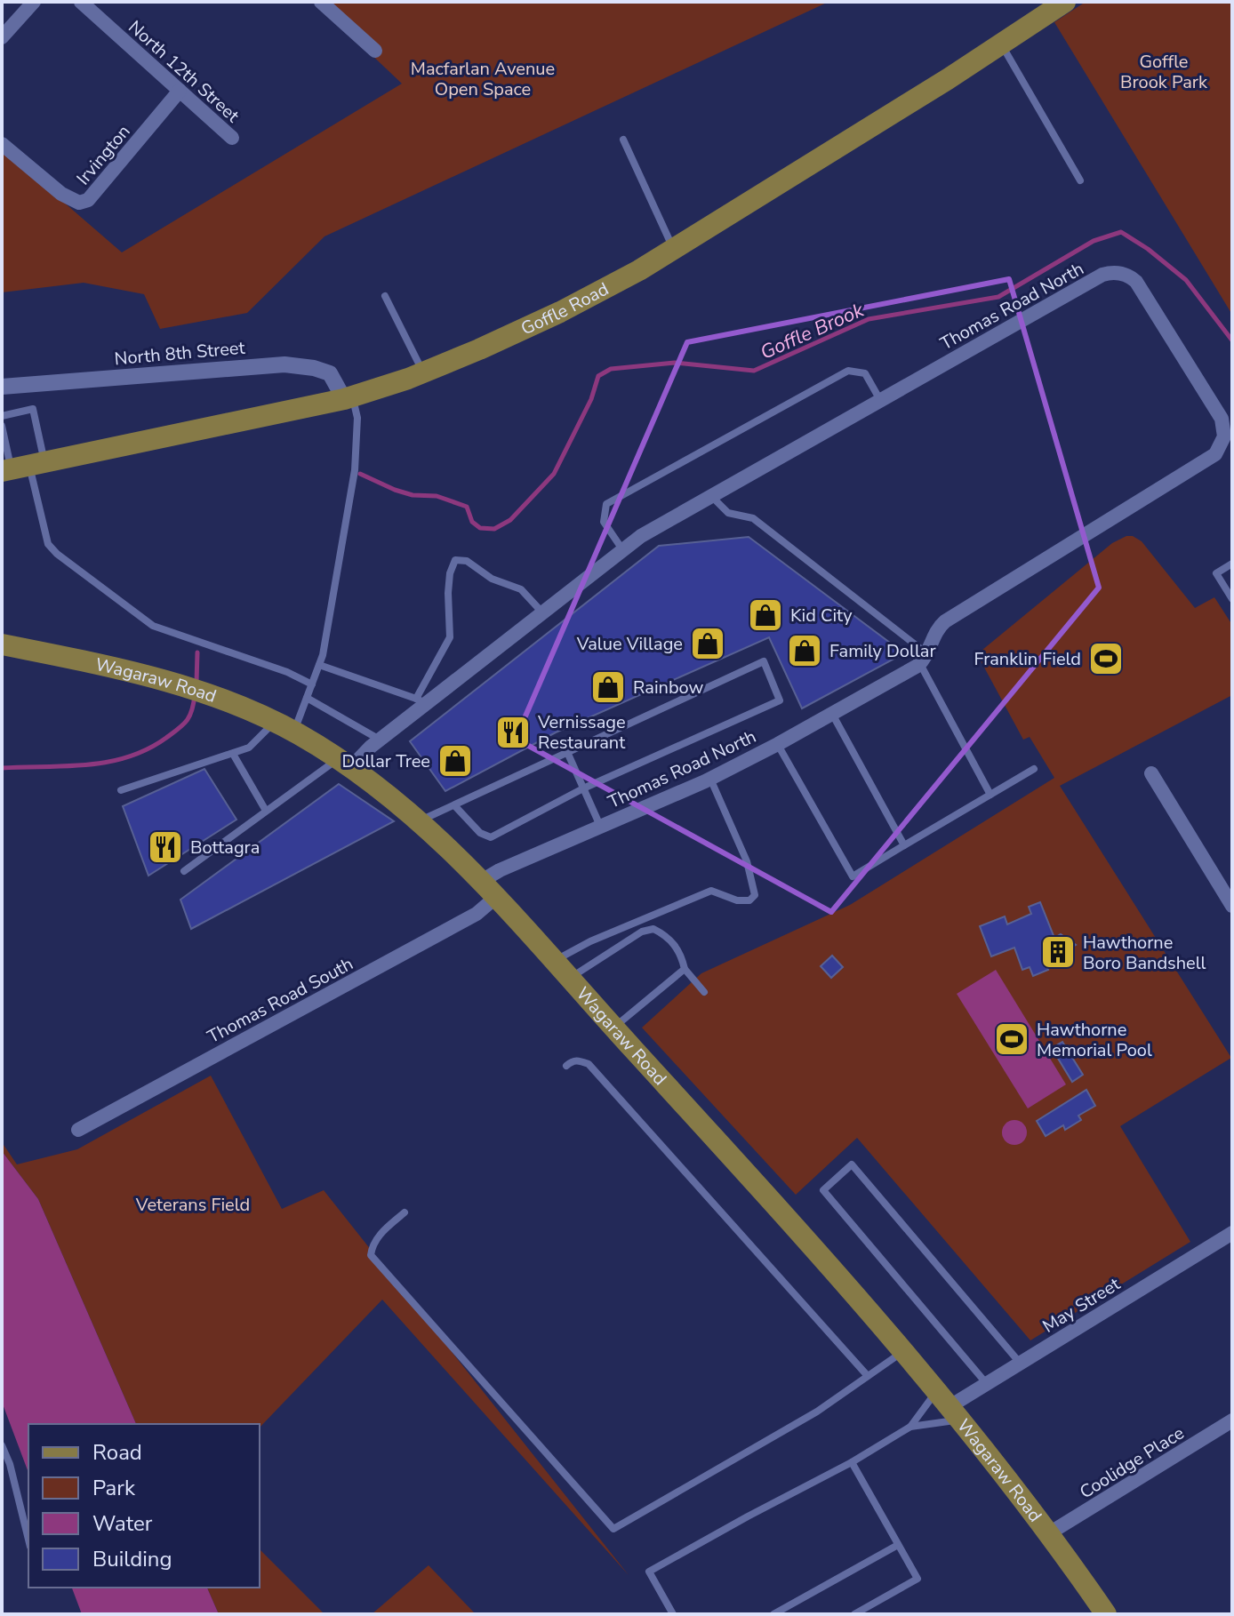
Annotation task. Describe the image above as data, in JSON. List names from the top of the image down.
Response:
{
  "streets": {
    "main road": ["Goffle Road", "Wagaraw Road"],
    "street": [
      "North 12th Street",
      "Irvington",
      "Thomas Road North",
      "North 8th Street",
      "Thomas Road South",
      "May Street",
      "Coolidge Place"
    ]
  },
  "crossings": [
    ["North 12th Street", "Irvington"],
    ["Thomas Road North", "Wagaraw Road"],
    ["Goffle Road", "North 8th Street"],
    ["Wagaraw Road", "Thomas Road South"],
    ["Wagaraw Road", "May Street"],
    ["Wagaraw Road", "Coolidge Place"]
  ],
  "water": ["Goffle Brook"],
  "parks": ["Goffle Brook Park", "Macfarlan Avenue Open Space", "Veterans Field"],
  "places": {
    "shop": [
      "Kid City",
      "Value Village",
      "Family Dollar",
      "Rainbow",
      "Dollar Tree"
    ],
    "sports": ["Franklin Field", "Hawthorne Memorial Pool"],
    "restaurant": ["Vernissage Restaurant", "Bottagra"],
    "building": ["Hawthorne Boro Bandshell"]
  },
  "legend": [
    "Road",
    "Park",
    "Water",
    "Building"
  ]
}
